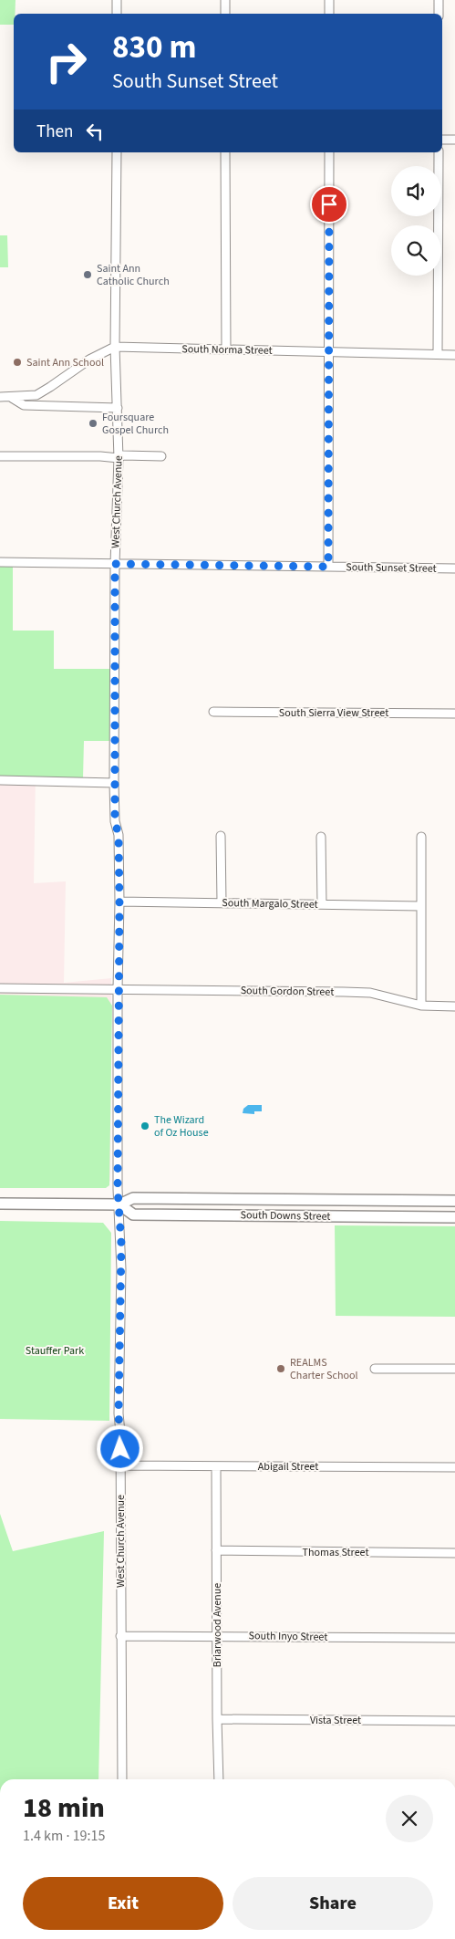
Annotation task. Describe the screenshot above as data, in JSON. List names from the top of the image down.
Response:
{
  "streets": {
    "main road": ["South Downs Street"],
    "street": [
      "South Norma Street",
      "West Church Avenue",
      "South Sunset Street",
      "South Sierra View Street",
      "South Margalo Street",
      "South Gordon Street",
      "Abigail Street",
      "Thomas Street",
      "Briarwood Avenue",
      "South Inyo Street",
      "Vista Street"
    ]
  },
  "crossings": [
    ["South Norma Street", "West Church Avenue"],
    ["West Church Avenue", "South Sunset Street"],
    ["West Church Avenue", "South Margalo Street"],
    ["West Church Avenue", "South Gordon Street"],
    ["West Church Avenue", "South Downs Street"],
    ["West Church Avenue", "Abigail Street"],
    ["West Church Avenue", "South Inyo Street"],
    ["Abigail Street", "Briarwood Avenue"],
    ["Thomas Street", "Briarwood Avenue"],
    ["Briarwood Avenue", "South Inyo Street"],
    ["Briarwood Avenue", "Vista Street"]
  ],
  "parks": ["Stauffer Park"],
  "places": [
    "Saint Ann Catholic Church",
    "Saint Ann School",
    "Foursquare Gospel Church",
    "The Wizard of Oz House",
    "REALMS Charter School"
  ],
  "page": {
    "turn": ["830 m", "South Sunset Street"],
    "then": "Then",
    "heading": ["18 min", "1.4 km · 19:15"],
    "buttons": ["Exit", "Share"]
  }
}
